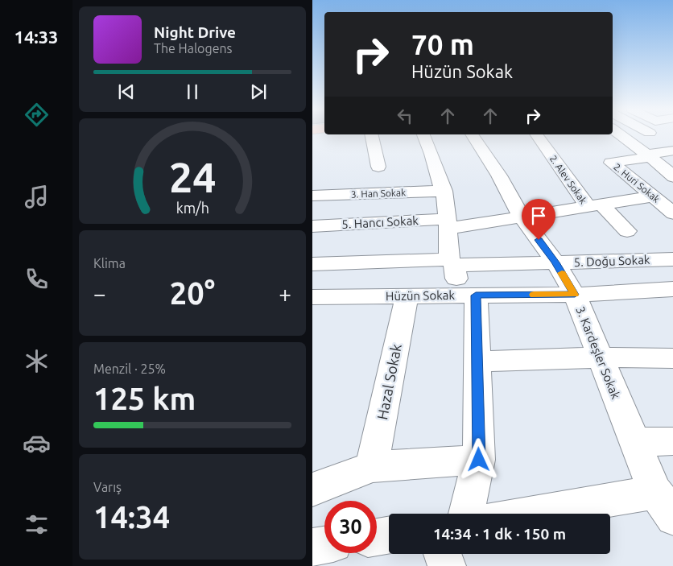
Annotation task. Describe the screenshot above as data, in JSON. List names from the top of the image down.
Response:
{
  "streets": {
    "street": [
      "2. Alev Sokak",
      "2. Huri Sokak",
      "3. Han Sokak",
      "5. Hancı Sokak",
      "5. Doğu Sokak",
      "Hüzün Sokak",
      "3. Kardeşler Sokak",
      "Hazal Sokak"
    ]
  },
  "crossings": [
    ["2. Alev Sokak", "5. Hancı Sokak"],
    ["2. Huri Sokak", "5. Hancı Sokak"],
    ["5. Hancı Sokak", "3. Kardeşler Sokak"],
    ["5. Doğu Sokak", "3. Kardeşler Sokak"],
    ["Hüzün Sokak", "3. Kardeşler Sokak"],
    ["Hüzün Sokak", "Hazal Sokak"]
  ],
  "page": {
    "tabs": "14:33",
    "turn": ["70 m", "Hüzün Sokak"],
    "song": ["Night Drive", "The Halogens"],
    "tile": [
      "Klima",
      ["Menzil · 25%", "125 km"],
      ["Varış", "14:34"]
    ],
    "heat": ["−", "20°", "+"],
    "limit": "30",
    "trip": "14:34 · 1 dk · 150 m",
    "gauge": ["24", "km/h"]
  }
}
